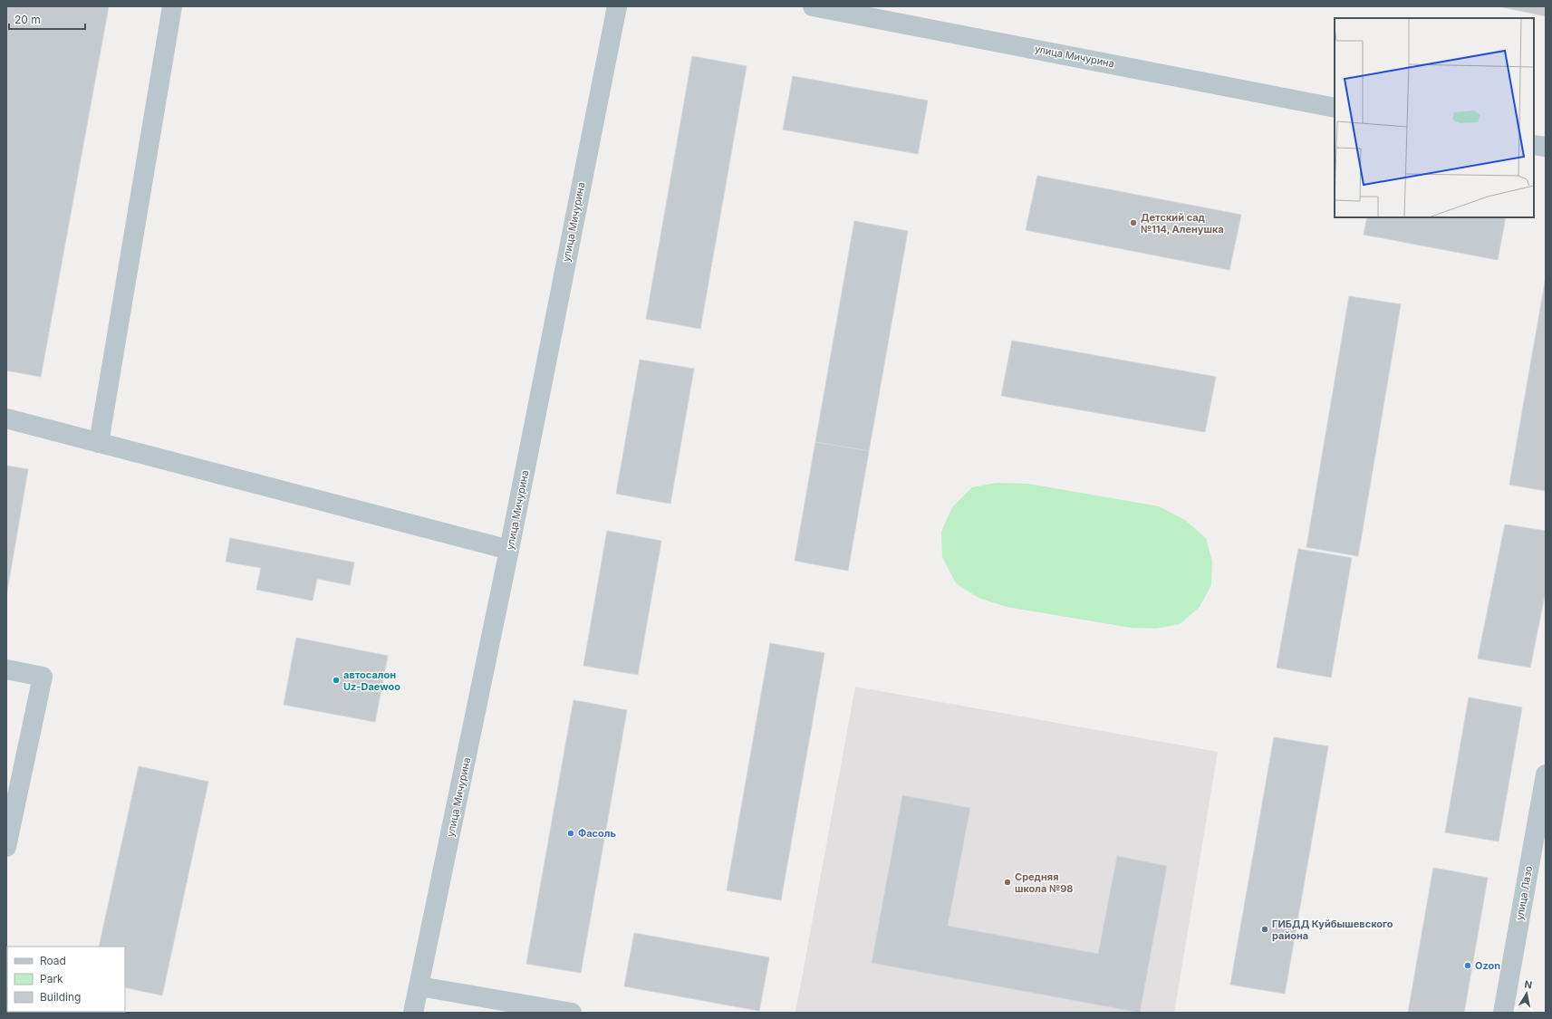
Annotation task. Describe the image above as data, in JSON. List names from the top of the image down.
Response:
{
  "streets": {
    "street": ["улица Мичурина", "улица Лазо"]
  },
  "places": [
    "Детский сад №114, Аленушка",
    "автосалон Uz-Daewoo",
    "Фасоль",
    "Средняя школа №98",
    "ГИБДД Куйбышевского района",
    "Ozon"
  ],
  "legend": ["Road", "Park", "Building"],
  "scale_bar": "20 m",
  "north": "top"
}
